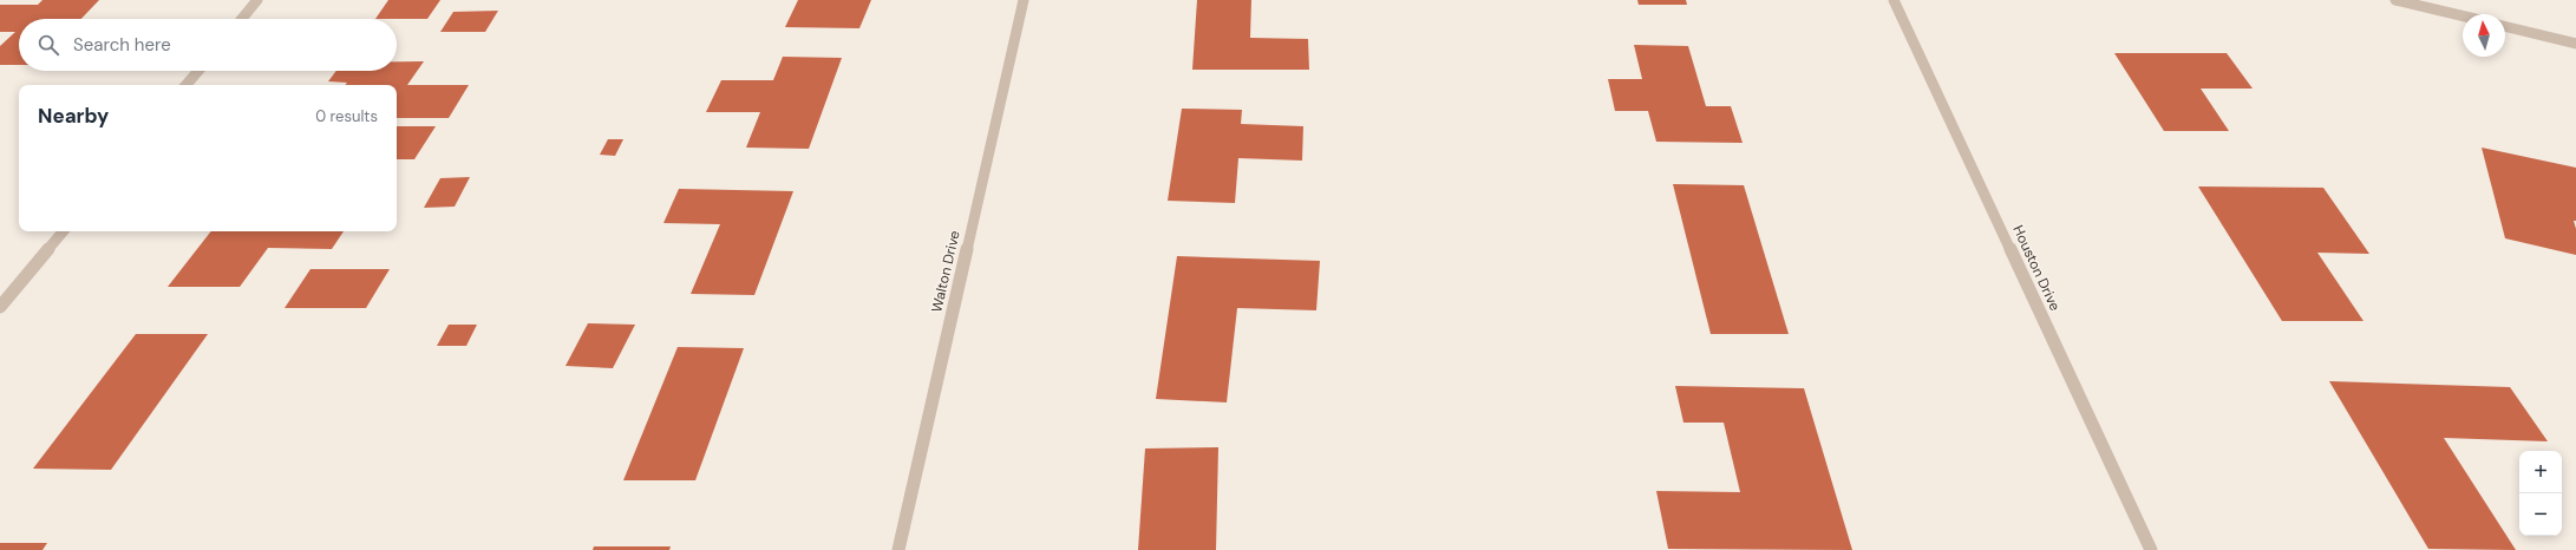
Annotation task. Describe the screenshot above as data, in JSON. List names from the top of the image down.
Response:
{
  "streets": {
    "street": ["Houston Drive", "Walton Drive"]
  },
  "north": "top",
  "page": {
    "search": "Search here",
    "heading": ["Nearby", "0 results"],
    "map_buttons": ["+", "−"]
  }
}
